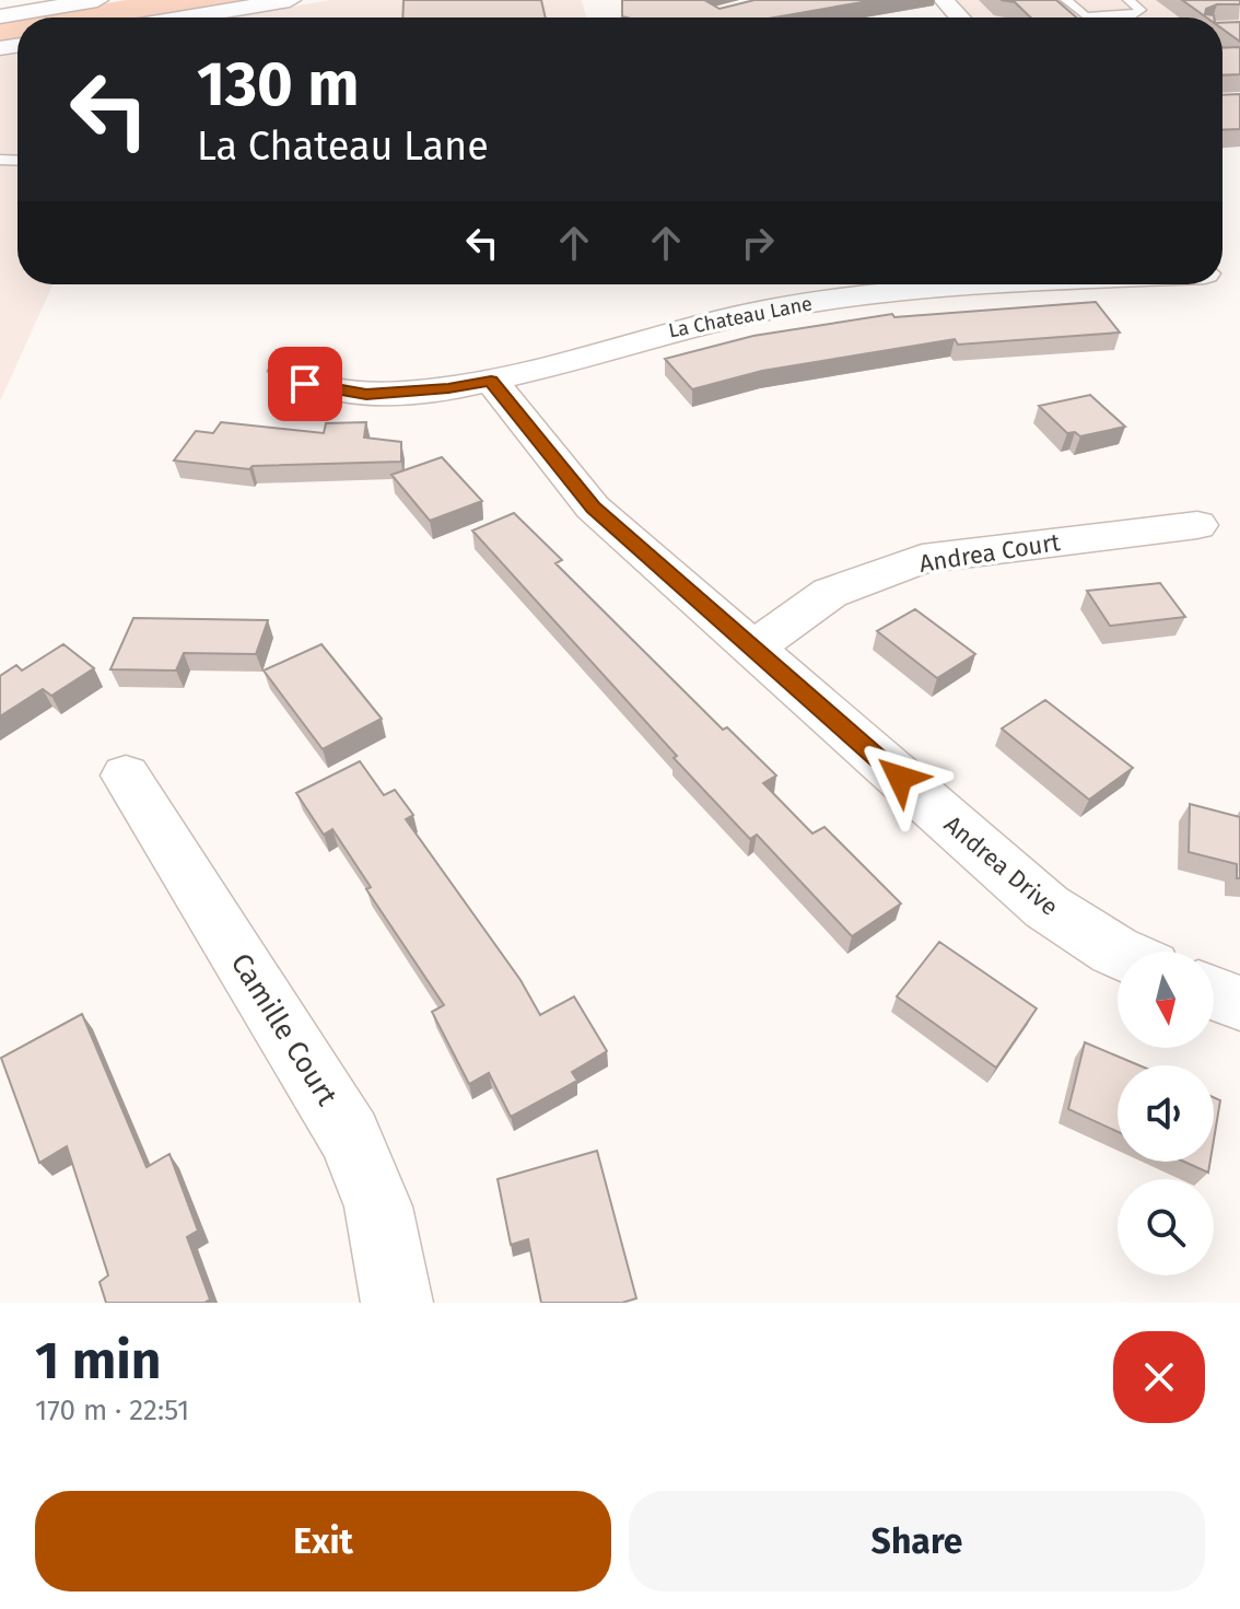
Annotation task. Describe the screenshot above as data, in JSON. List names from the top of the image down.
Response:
{
  "streets": {
    "street": [
      "La Chateau Lane",
      "Andrea Court",
      "Andrea Drive",
      "Camille Court"
    ]
  },
  "crossings": [
    ["La Chateau Lane", "Andrea Drive"],
    ["Andrea Court", "Andrea Drive"]
  ],
  "north": "bottom",
  "page": {
    "turn": ["130 m", "La Chateau Lane"],
    "heading": ["1 min", "170 m · 22:51"],
    "buttons": ["Exit", "Share"]
  }
}
